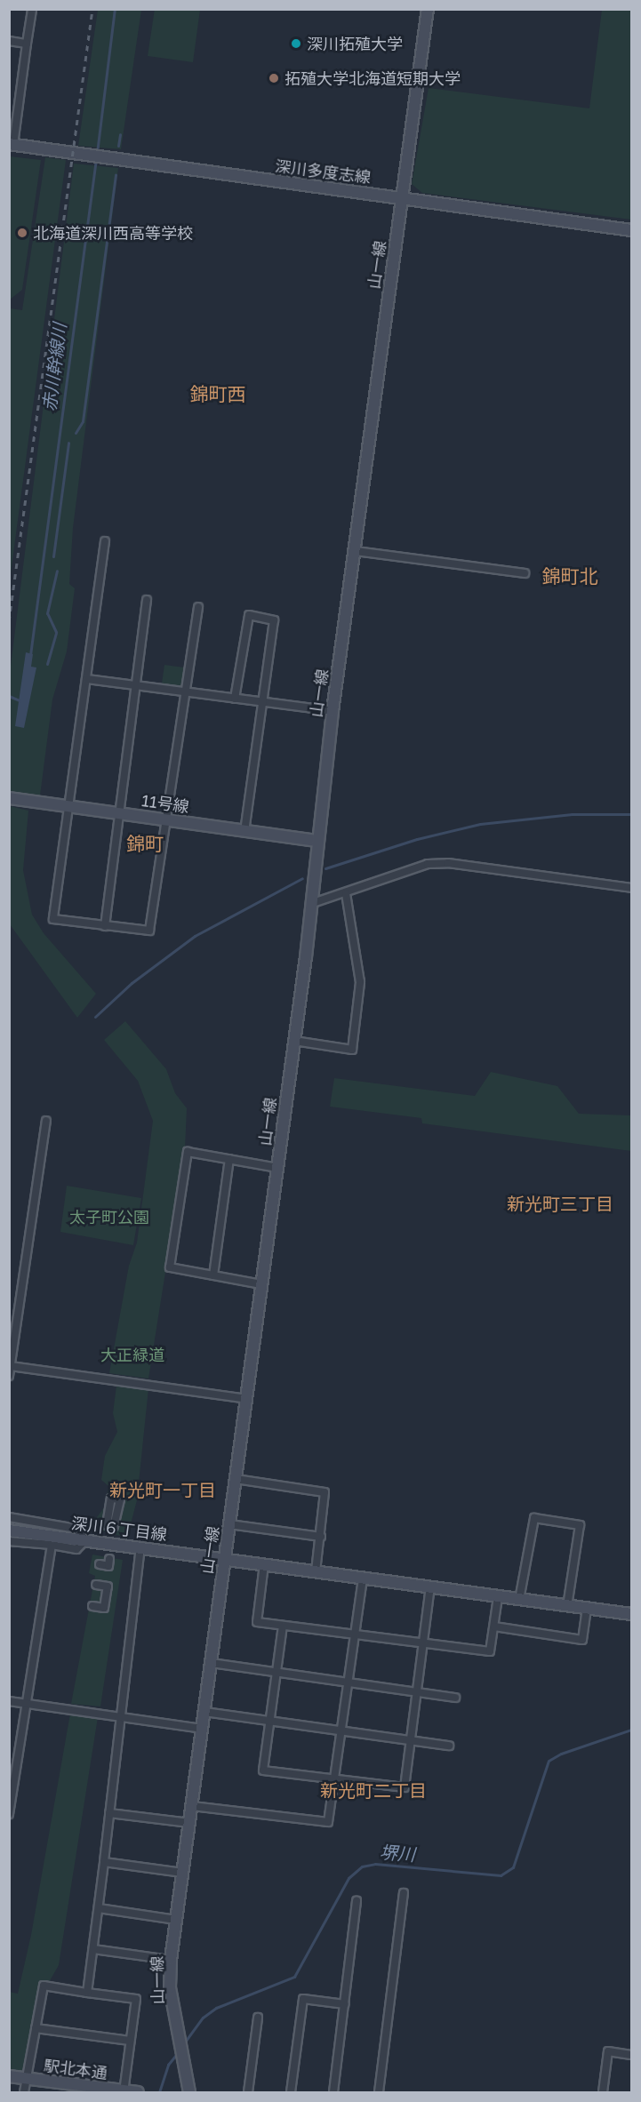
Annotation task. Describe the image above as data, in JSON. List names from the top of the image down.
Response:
{
  "streets": {
    "street": [
      "深川多度志線",
      "山一線",
      "11号線",
      "深川６丁目線",
      "駅北本通"
    ]
  },
  "crossings": [
    ["深川多度志線", "山一線"],
    ["山一線", "11号線"],
    ["山一線", "深川６丁目線"]
  ],
  "districts": [
    "錦町西",
    "錦町北",
    "錦町",
    "新光町三丁目",
    "新光町一丁目",
    "新光町二丁目"
  ],
  "water": ["赤川幹線川", "堺川"],
  "parks": ["太子町公園", "大正緑道"],
  "places": ["深川拓殖大学", "拓殖大学北海道短期大学", "北海道深川西高等学校"]
}
